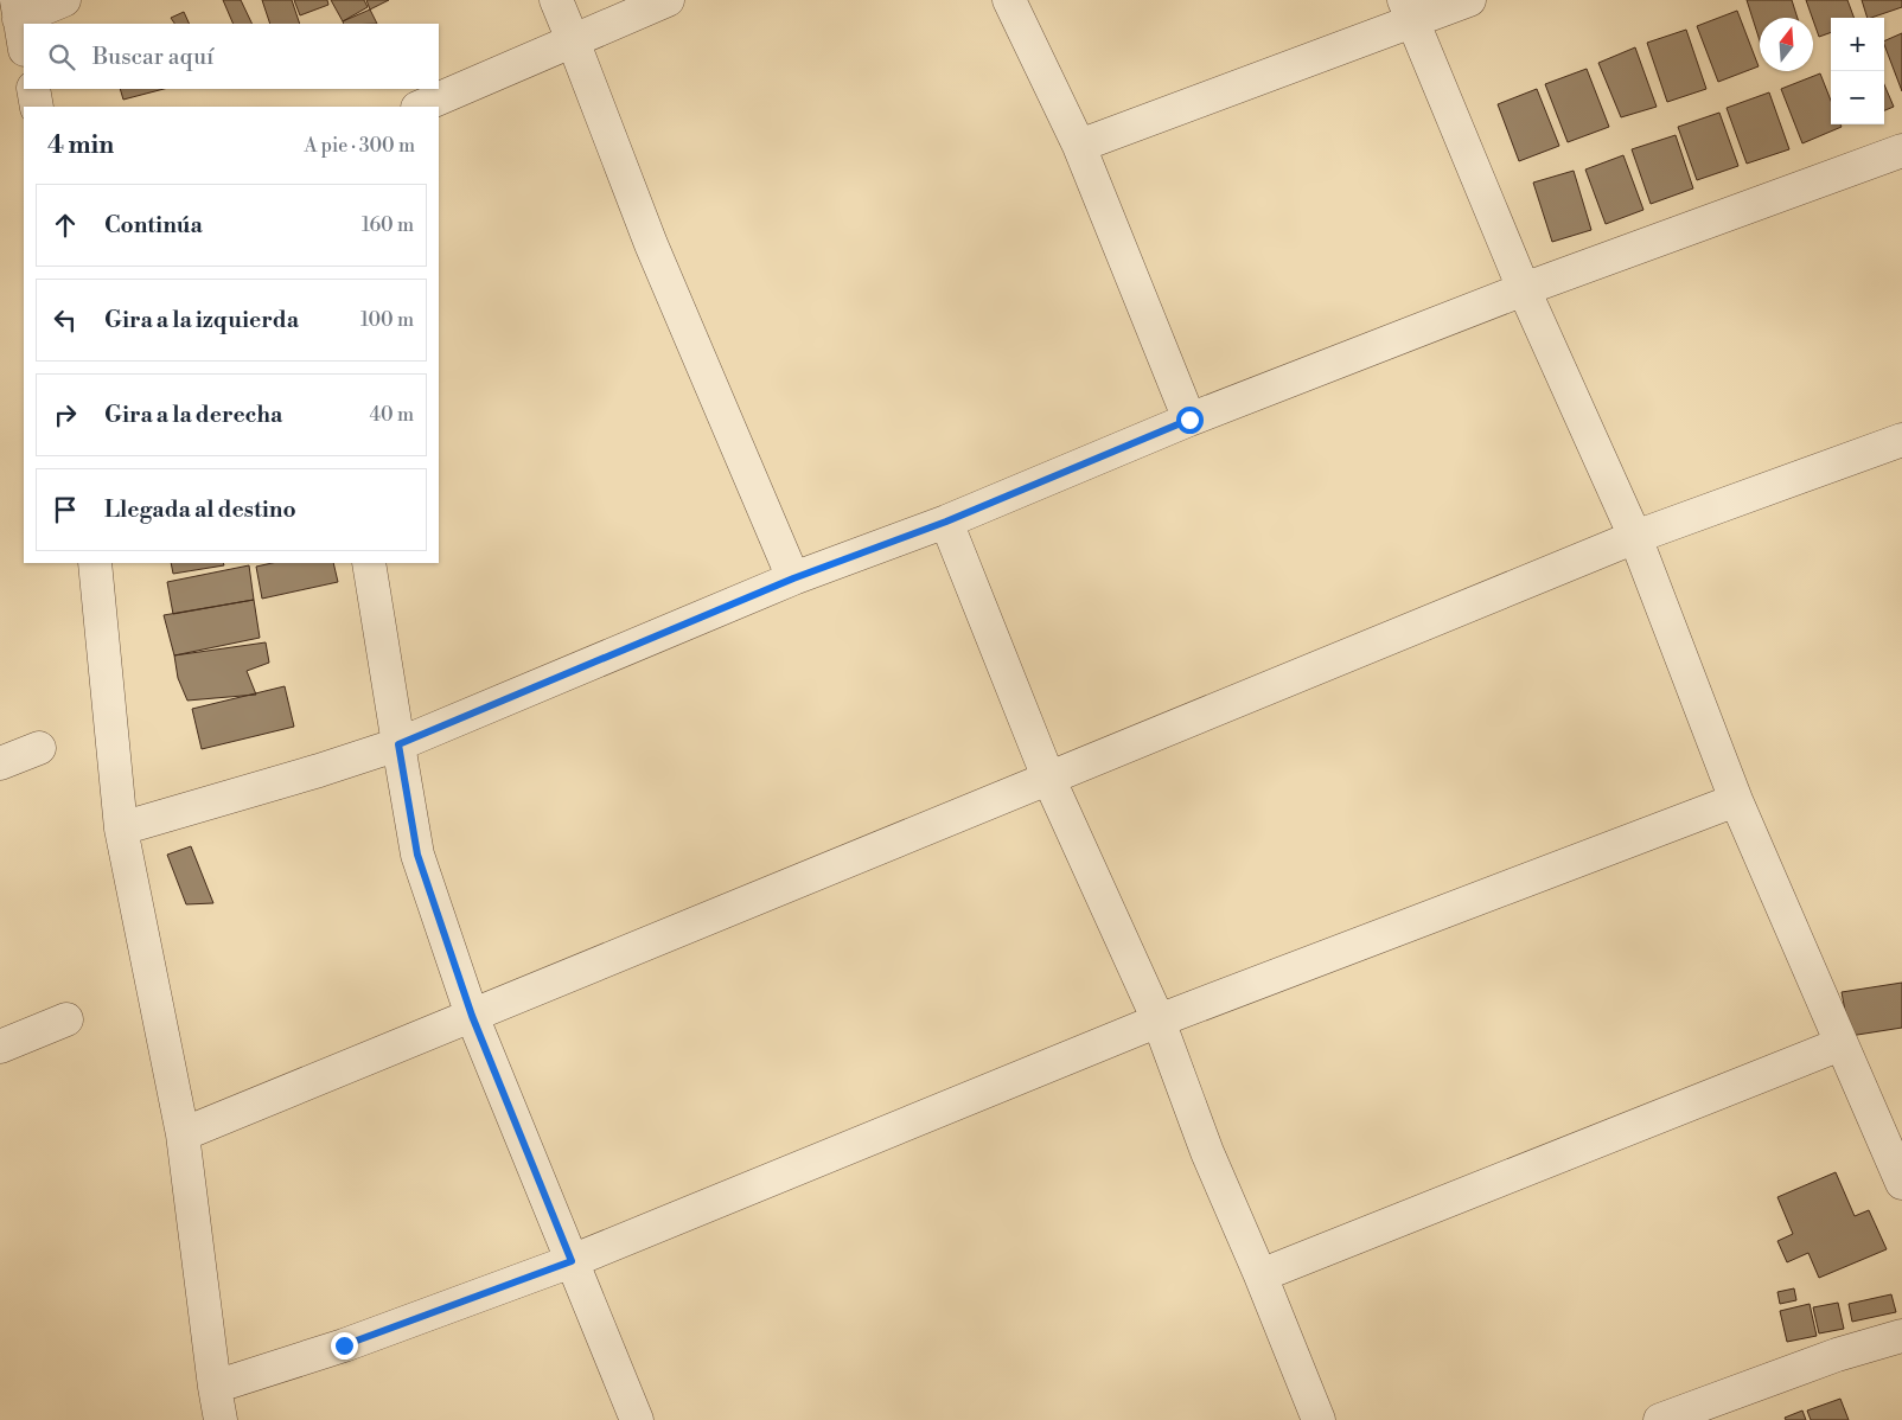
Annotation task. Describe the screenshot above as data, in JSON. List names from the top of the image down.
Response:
{
  "north": "top",
  "page": {
    "map_buttons": ["+", "−"],
    "search": "Buscar aquí",
    "heading": ["4 min", "A pie · 300 m"],
    "list": [
      ["Continúa", "160 m"],
      ["Gira a la izquierda", "100 m"],
      ["Gira a la derecha", "40 m"],
      "Llegada al destino"
    ]
  }
}
